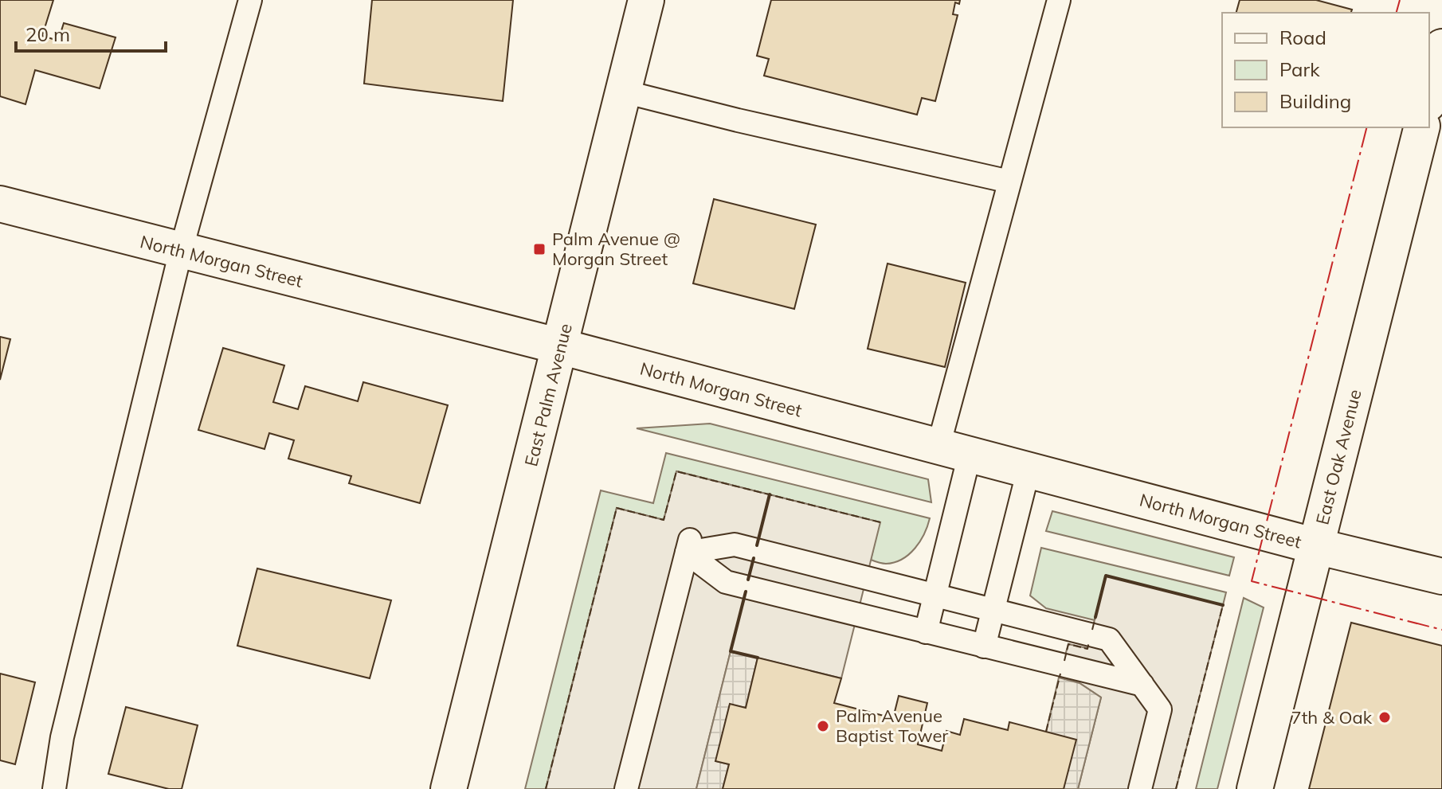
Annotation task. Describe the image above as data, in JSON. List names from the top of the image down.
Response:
{
  "streets": {
    "street": ["North Morgan Street", "East Palm Avenue", "East Oak Avenue"]
  },
  "crossings": [
    ["North Morgan Street", "East Palm Avenue"],
    ["North Morgan Street", "East Oak Avenue"]
  ],
  "places": {
    "transit": ["Palm Avenue @ Morgan Street"],
    "other": ["7th & Oak", "Palm Avenue Baptist Tower"]
  },
  "legend": ["Road", "Park", "Building"],
  "scale_bar": "20 m"
}
